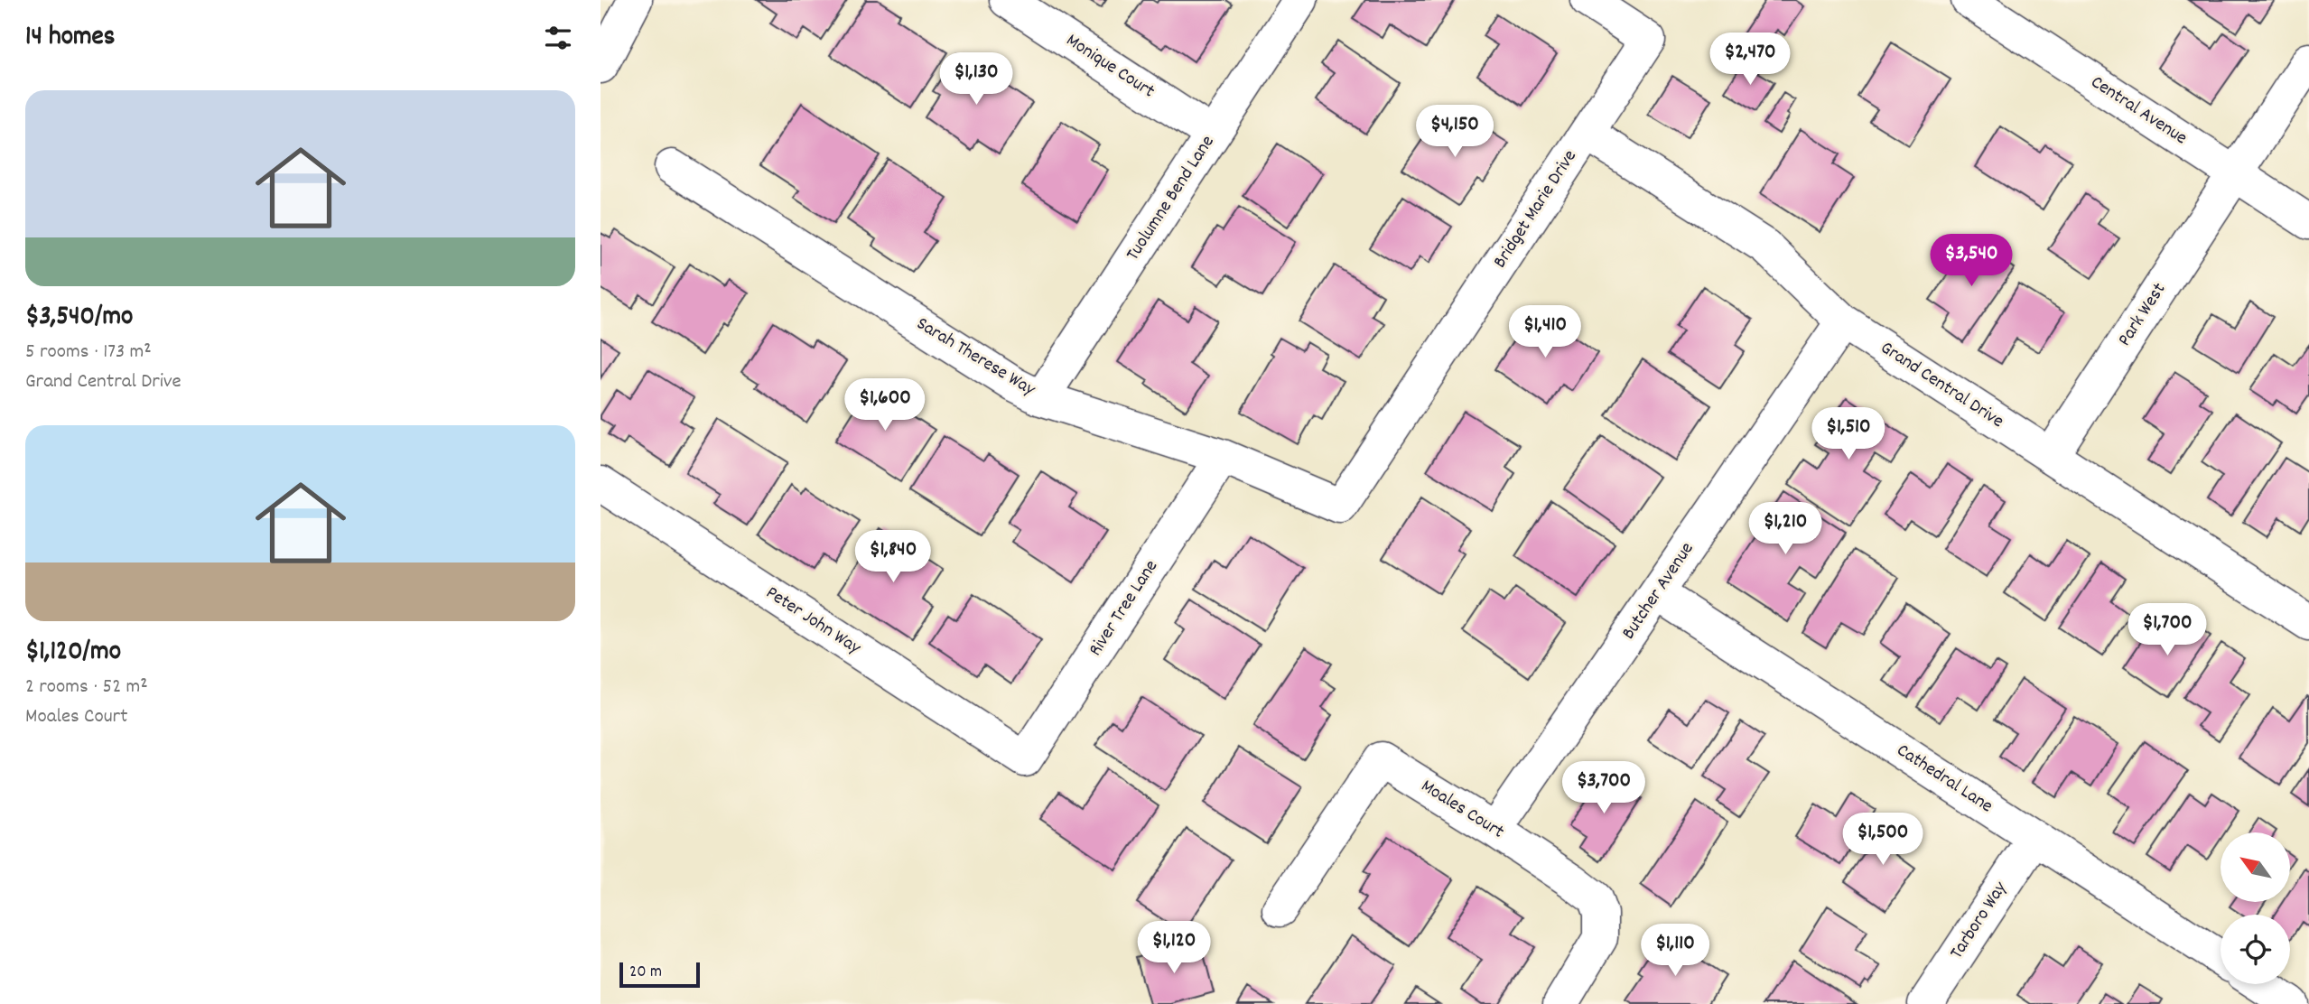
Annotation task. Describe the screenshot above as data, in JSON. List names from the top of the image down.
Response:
{
  "streets": {
    "street": [
      "Monique Court",
      "Central Avenue",
      "Tuolumne Bend Lane",
      "Bridget Marie Drive",
      "Park West",
      "Sarah Therese Way",
      "Grand Central Drive",
      "Butcher Avenue",
      "River Tree Lane",
      "Peter John Way",
      "Cathedral Lane",
      "Moales Court",
      "Tarboro Way"
    ]
  },
  "crossings": [
    ["Monique Court", "Tuolumne Bend Lane"],
    ["Central Avenue", "Park West"],
    ["Tuolumne Bend Lane", "Sarah Therese Way"],
    ["Bridget Marie Drive", "Sarah Therese Way"],
    ["Bridget Marie Drive", "Grand Central Drive"],
    ["Park West", "Grand Central Drive"],
    ["Sarah Therese Way", "River Tree Lane"],
    ["Grand Central Drive", "Butcher Avenue"],
    ["Butcher Avenue", "Cathedral Lane"],
    ["Butcher Avenue", "Moales Court"],
    ["River Tree Lane", "Peter John Way"],
    ["Cathedral Lane", "Tarboro Way"]
  ],
  "scale_bar": "20 m",
  "north": "top left",
  "page": {
    "heading": "14 homes",
    "price": [
      "$2,470",
      "$1,130",
      "$4,150",
      "$3,540",
      "$1,410",
      "$1,600",
      "$1,510",
      "$1,210",
      "$1,840",
      "$1,700",
      "$3,700",
      "$1,500",
      "$1,120",
      "$1,110"
    ],
    "list": [
      {
        "name": "$3,540/mo",
        "note": "5 rooms · 173 m² · Grand Central Drive"
      },
      {
        "name": "$1,120/mo",
        "note": "2 rooms · 52 m² · Moales Court"
      }
    ],
    "scale": "20 m"
  }
}
